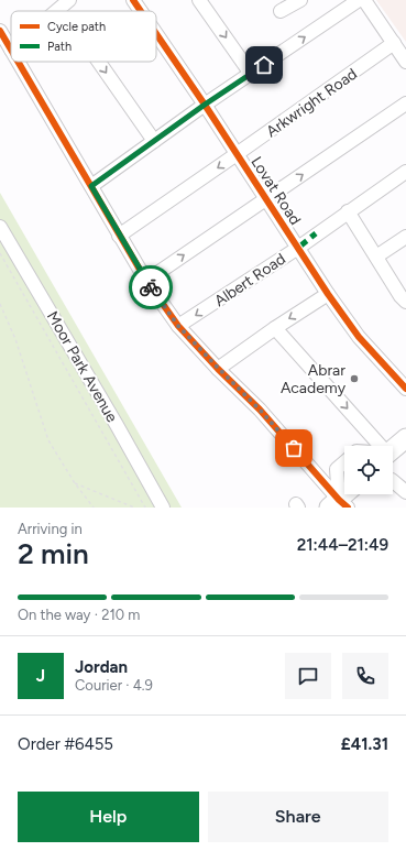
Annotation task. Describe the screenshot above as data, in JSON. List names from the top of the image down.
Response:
{
  "streets": {
    "street": [
      "Arkwright Road",
      "Lovat Road",
      "Albert Road",
      "Moor Park Avenue"
    ]
  },
  "crossings": [
    ["Arkwright Road", "Lovat Road"],
    ["Lovat Road", "Albert Road"]
  ],
  "places": ["Abrar Academy"],
  "legend": ["Cycle path", "Path"],
  "page": {
    "heading": ["2 min", "Arriving in", "21:44–21:49"],
    "panel": [
      "Jordan",
      "Courier · 4.9",
      "Order #6455",
      "£41.31"
    ],
    "bar": "On the way · 210 m",
    "round": "J",
    "buttons": ["Help", "Share"]
  }
}
